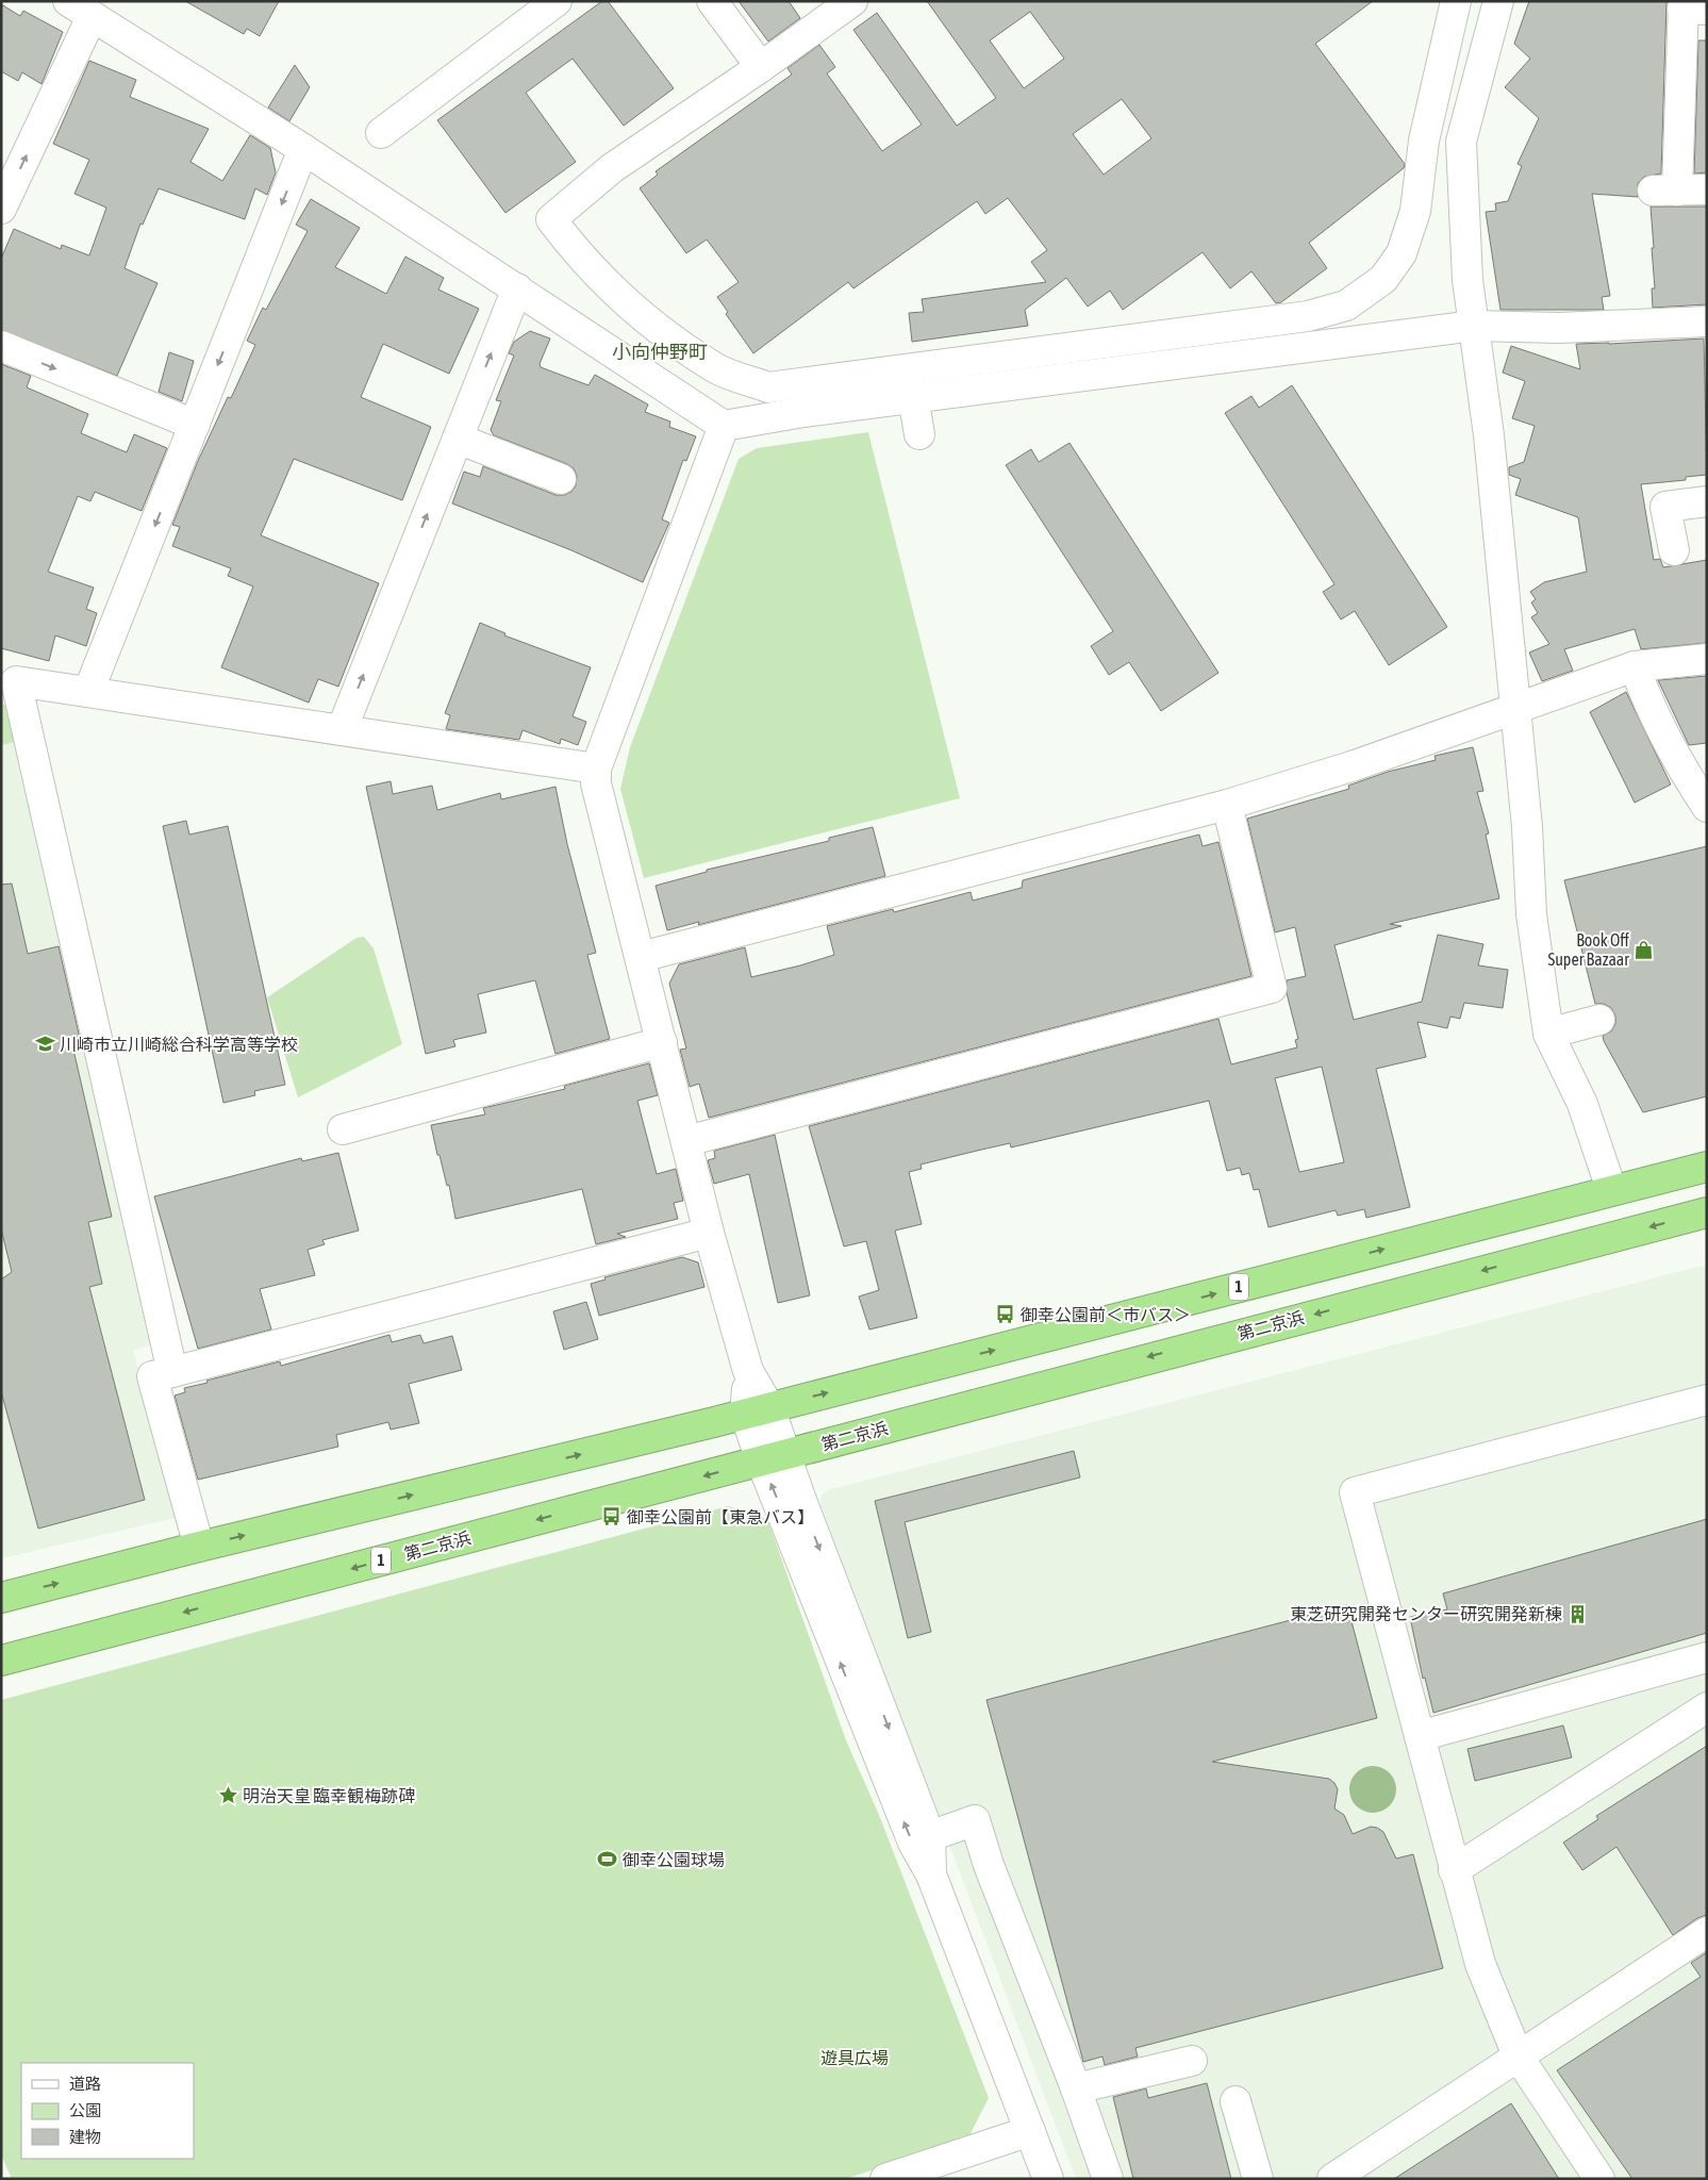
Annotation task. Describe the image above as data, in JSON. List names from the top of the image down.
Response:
{
  "streets": {
    "highway": ["1", "第二京浜"]
  },
  "districts": ["小向仲野町"],
  "parks": ["遊具広場"],
  "places": {
    "shop": ["Book Off Super Bazaar"],
    "school or university": ["川崎市立川崎総合科学高等学校"],
    "bus stop": ["御幸公園前＜市バス＞", "御幸公園前【東急バス】"],
    "building": ["東芝研究開発センター研究開発新棟"],
    "place": ["明治天皇 臨幸観梅跡碑"],
    "sports": ["御幸公園球場"]
  },
  "legend": ["道路", "公園", "建物"]
}
